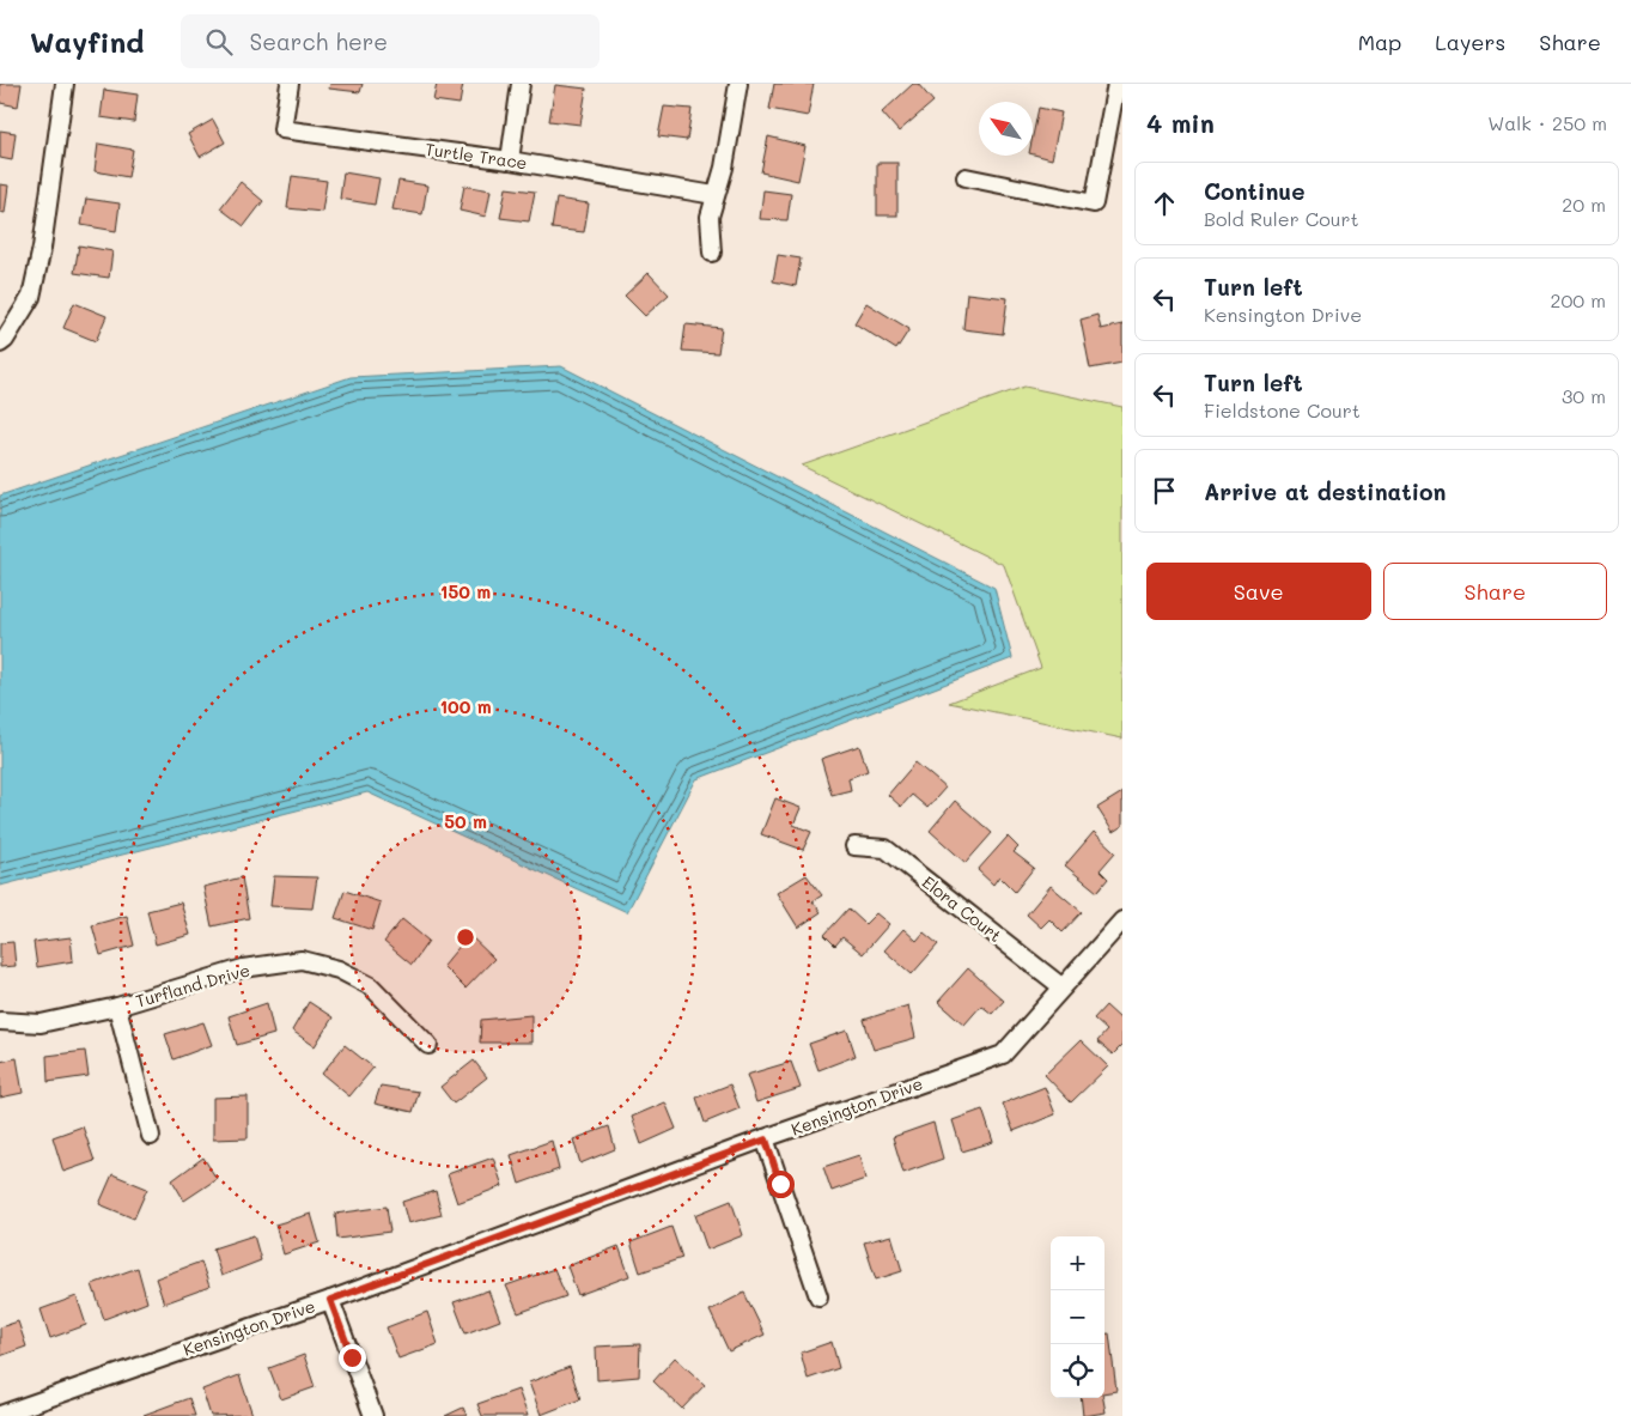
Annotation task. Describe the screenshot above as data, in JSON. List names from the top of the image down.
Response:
{
  "streets": {
    "street": [
      "Turtle Trace",
      "Elora Court",
      "Turfland Drive",
      "Kensington Drive"
    ]
  },
  "crossings": [
    ["Elora Court", "Kensington Drive"]
  ],
  "north": "top left",
  "page": {
    "header": "Wayfind",
    "search": "Search here",
    "nav": ["Map", "Layers", "Share"],
    "heading": ["4 min", "Walk · 250 m"],
    "list": [
      ["Continue", "Bold Ruler Court", "20 m"],
      ["Turn left", "Kensington Drive", "200 m"],
      ["Turn left", "Fieldstone Court", "30 m"],
      "Arrive at destination"
    ],
    "buttons": ["Save", "Share"],
    "map_buttons": ["+", "−"]
  },
  "rings": ["150 m", "100 m", "50 m"]
}
